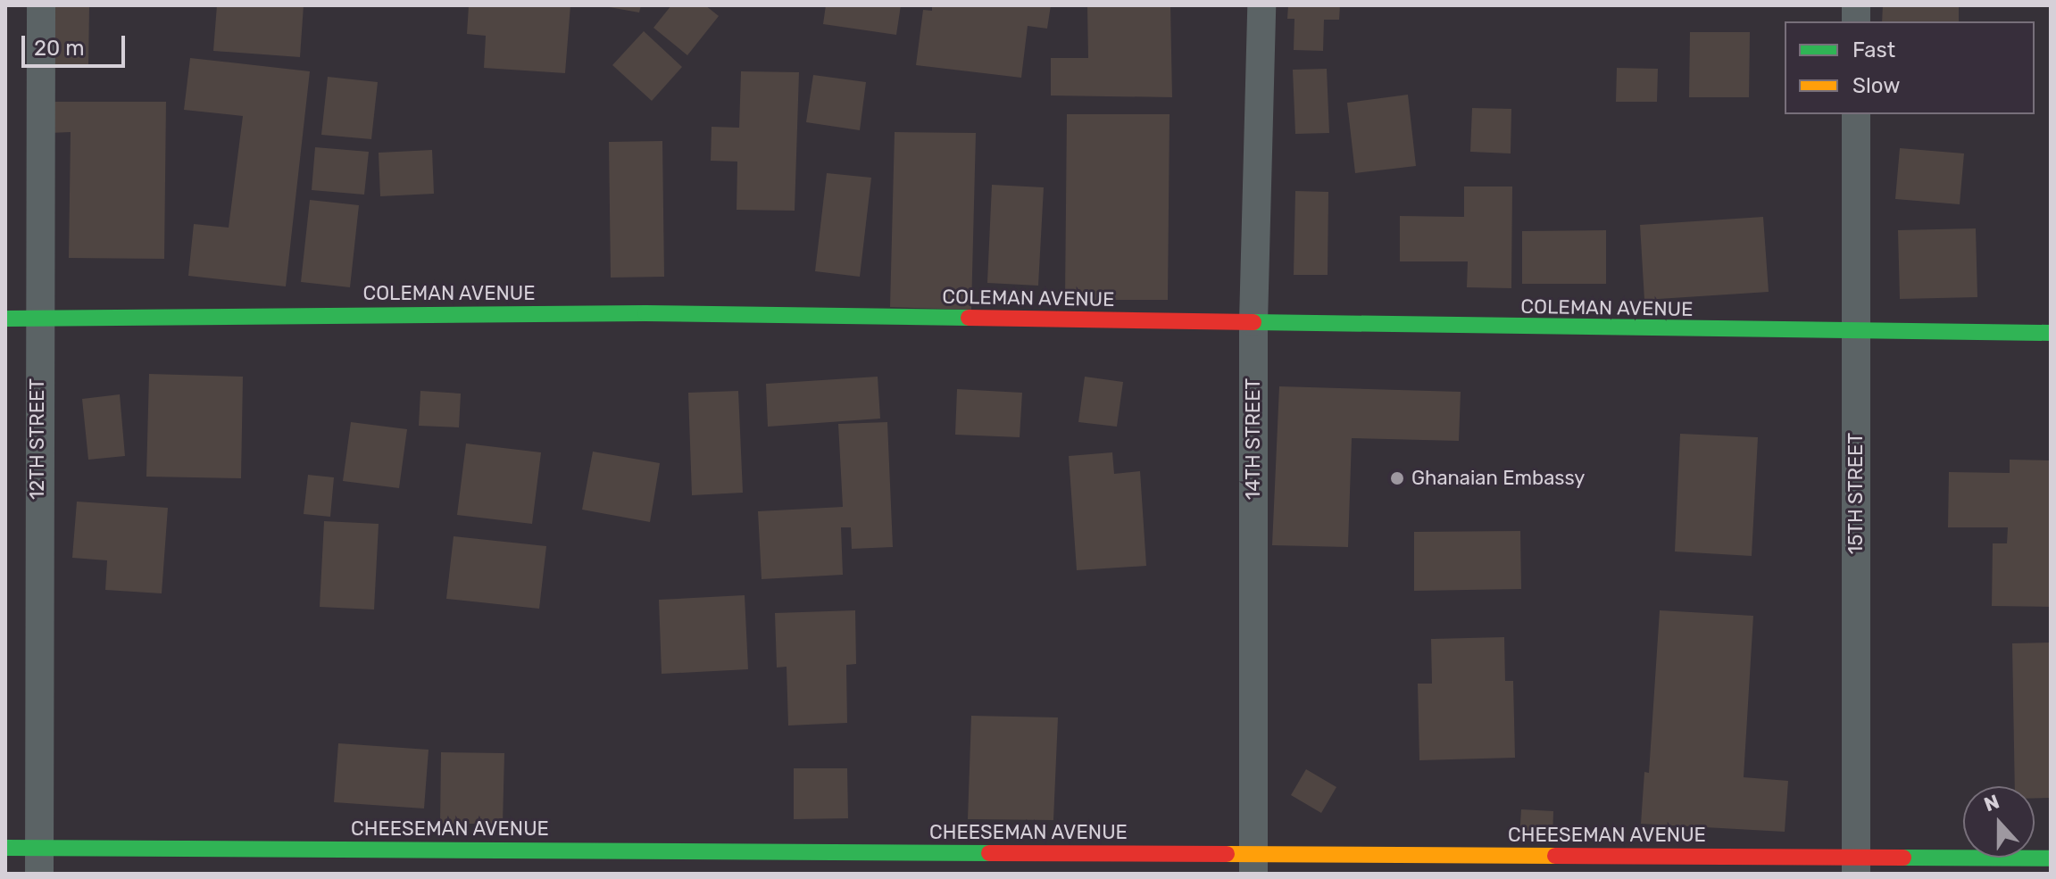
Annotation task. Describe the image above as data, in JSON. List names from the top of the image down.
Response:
{
  "streets": {
    "street": [
      "COLEMAN AVENUE",
      "12TH STREET",
      "14TH STREET",
      "15TH STREET",
      "CHEESEMAN AVENUE"
    ]
  },
  "crossings": [
    ["COLEMAN AVENUE", "12TH STREET"],
    ["COLEMAN AVENUE", "14TH STREET"],
    ["COLEMAN AVENUE", "15TH STREET"],
    ["12TH STREET", "CHEESEMAN AVENUE"],
    ["14TH STREET", "CHEESEMAN AVENUE"],
    ["15TH STREET", "CHEESEMAN AVENUE"]
  ],
  "places": ["Ghanaian Embassy"],
  "legend": ["Fast", "Slow"],
  "scale_bar": "20 m",
  "north": "top"
}
